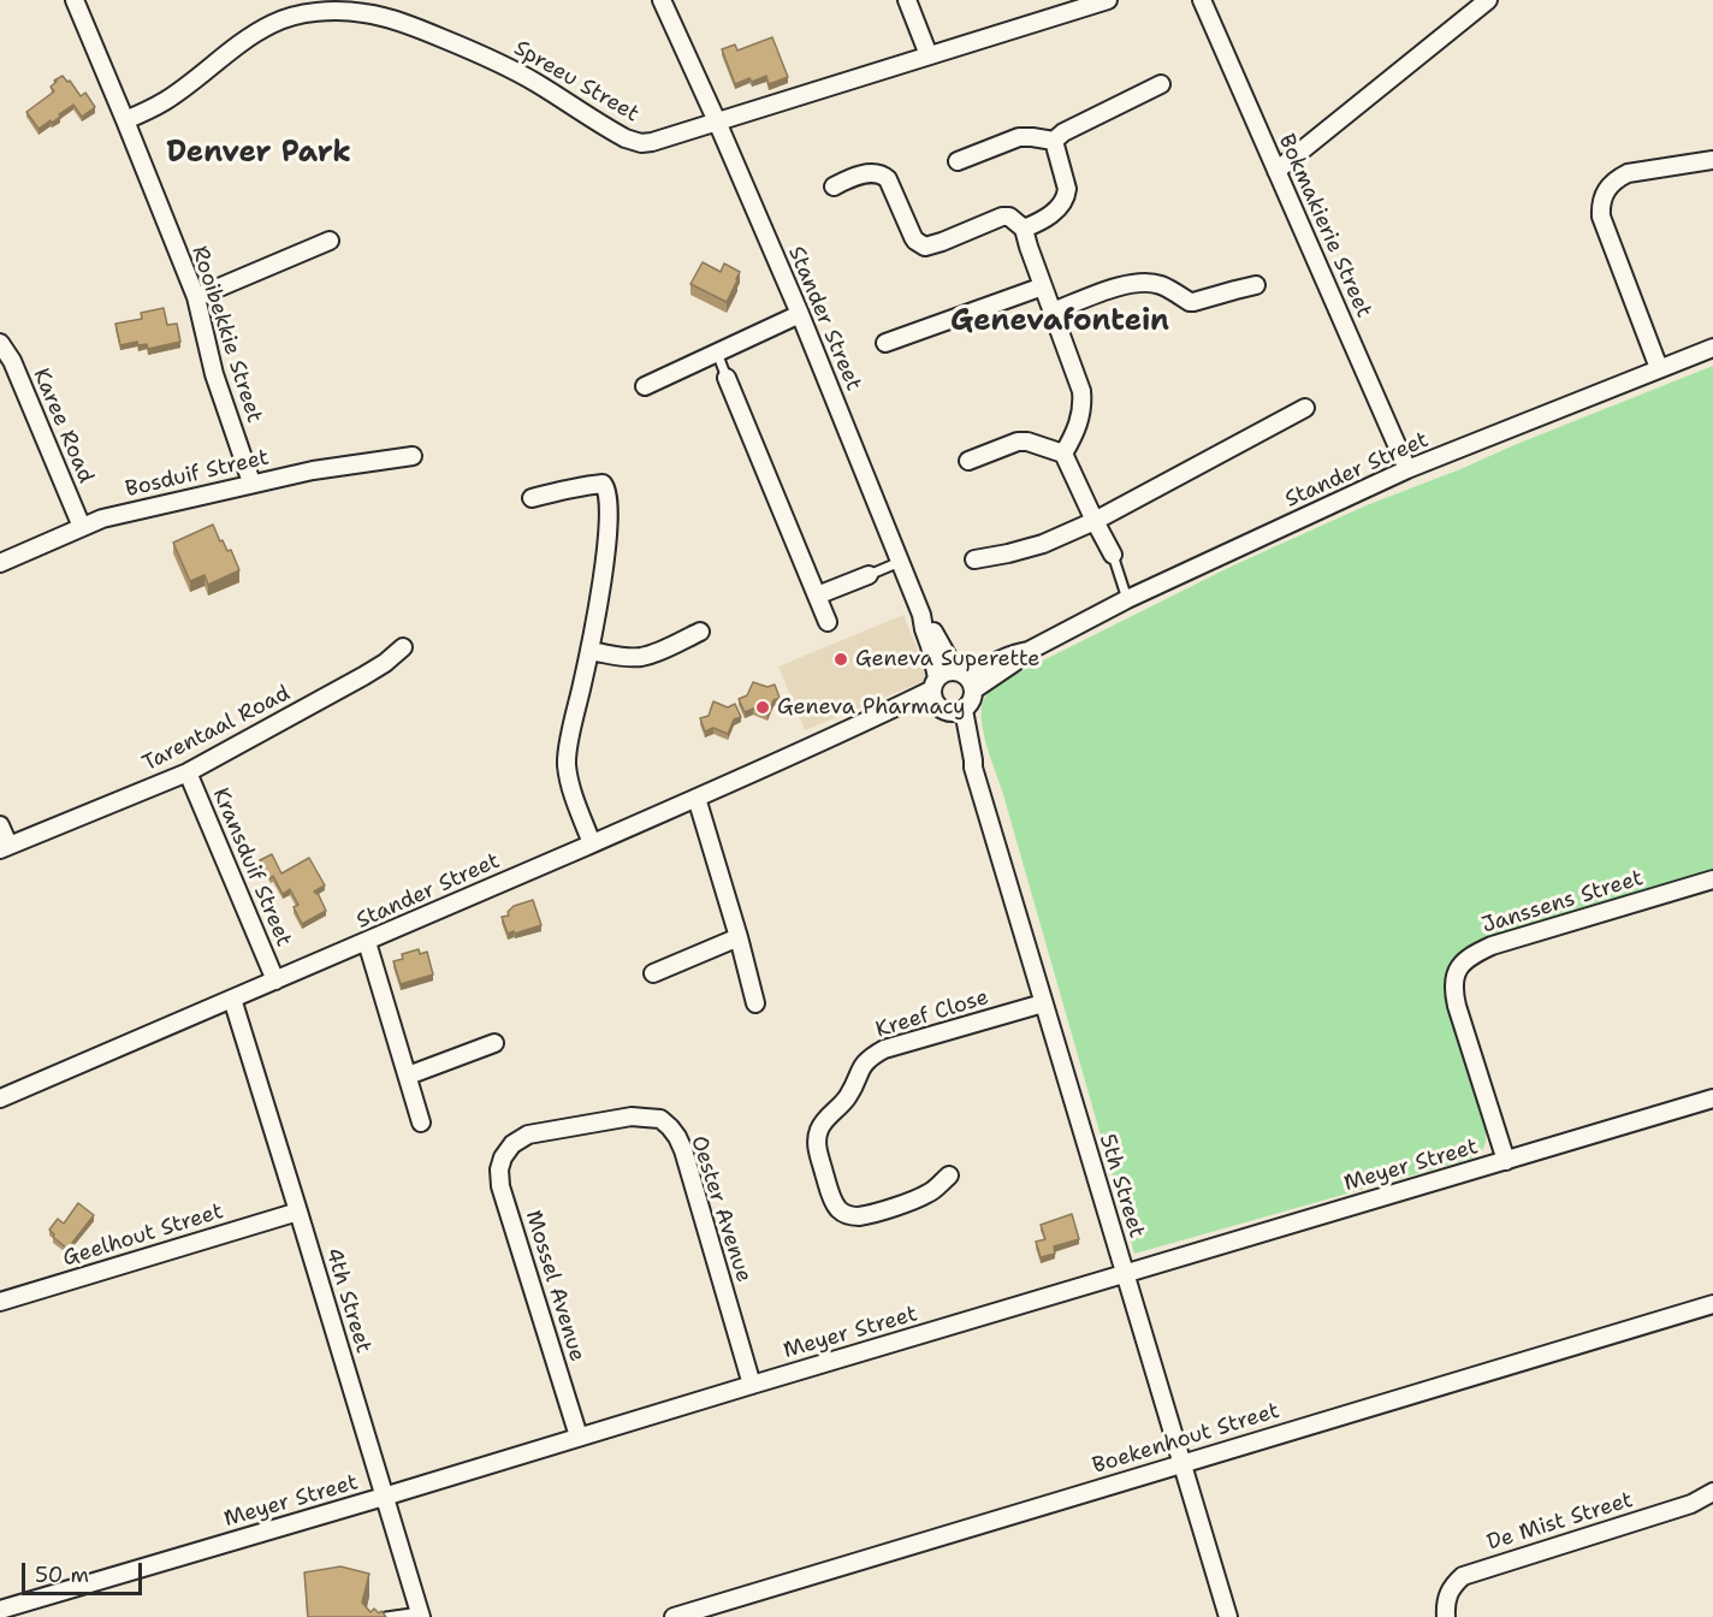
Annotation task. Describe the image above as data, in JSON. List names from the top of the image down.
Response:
{
  "streets": {
    "street": [
      "Spreeu Street",
      "Bokmakierie Street",
      "Stander Street",
      "Rooibekkie Street",
      "Karee Road",
      "Bosduif Street",
      "Tarentaal Road",
      "Kransduif Street",
      "Janssens Street",
      "Kreef Close",
      "Meyer Street",
      "5th Street",
      "Oester Avenue",
      "Geelhout Street",
      "Mossel Avenue",
      "4th Street",
      "Boekenhout Street",
      "De Mist Street"
    ]
  },
  "crossings": [
    ["Spreeu Street", "Stander Street"],
    ["Spreeu Street", "Rooibekkie Street"],
    ["Bokmakierie Street", "Stander Street"],
    ["Stander Street", "Kransduif Street"],
    ["Stander Street", "5th Street"],
    ["Stander Street", "4th Street"],
    ["Rooibekkie Street", "Bosduif Street"],
    ["Karee Road", "Bosduif Street"],
    ["Tarentaal Road", "Kransduif Street"],
    ["Janssens Street", "Meyer Street"],
    ["Kreef Close", "5th Street"],
    ["Meyer Street", "5th Street"],
    ["Meyer Street", "Oester Avenue"],
    ["Meyer Street", "Mossel Avenue"],
    ["Meyer Street", "4th Street"],
    ["5th Street", "Boekenhout Street"],
    ["Oester Avenue", "Mossel Avenue"],
    ["Geelhout Street", "4th Street"]
  ],
  "districts": ["Denver Park", "Genevafontein"],
  "places": ["Geneva Superette", "Geneva Pharmacy"],
  "scale_bar": "50 m"
}
